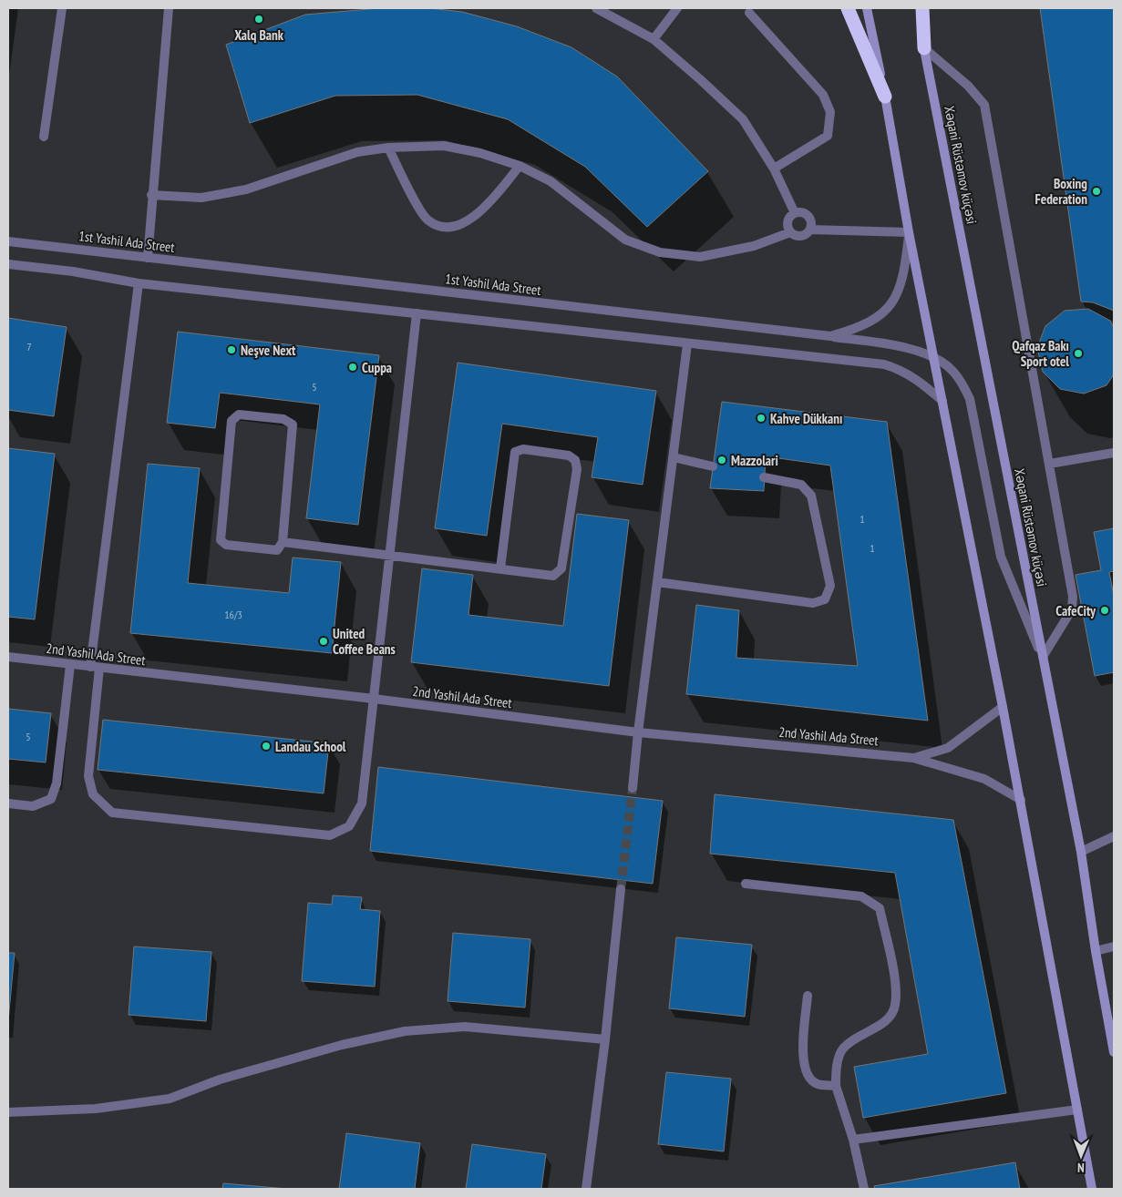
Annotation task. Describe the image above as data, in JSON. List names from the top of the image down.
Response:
{
  "streets": {
    "main road": ["Xəqani Rüstəmov küçəsi"],
    "street": ["1st Yashil Ada Street", "2nd Yashil Ada Street"]
  },
  "places": [
    "Xalq Bank",
    "Boxing Federation",
    "Neşve Next",
    "Qafqaz Bakı Sport otel",
    "Cuppa",
    "Kahve Dükkanı",
    "Mazzolari",
    "CafeCity",
    "United Coffee Beans",
    "Landau School"
  ],
  "house_numbers": [
    "7",
    "5",
    "1",
    "1",
    "16/3",
    "5"
  ],
  "north": "bottom"
}
